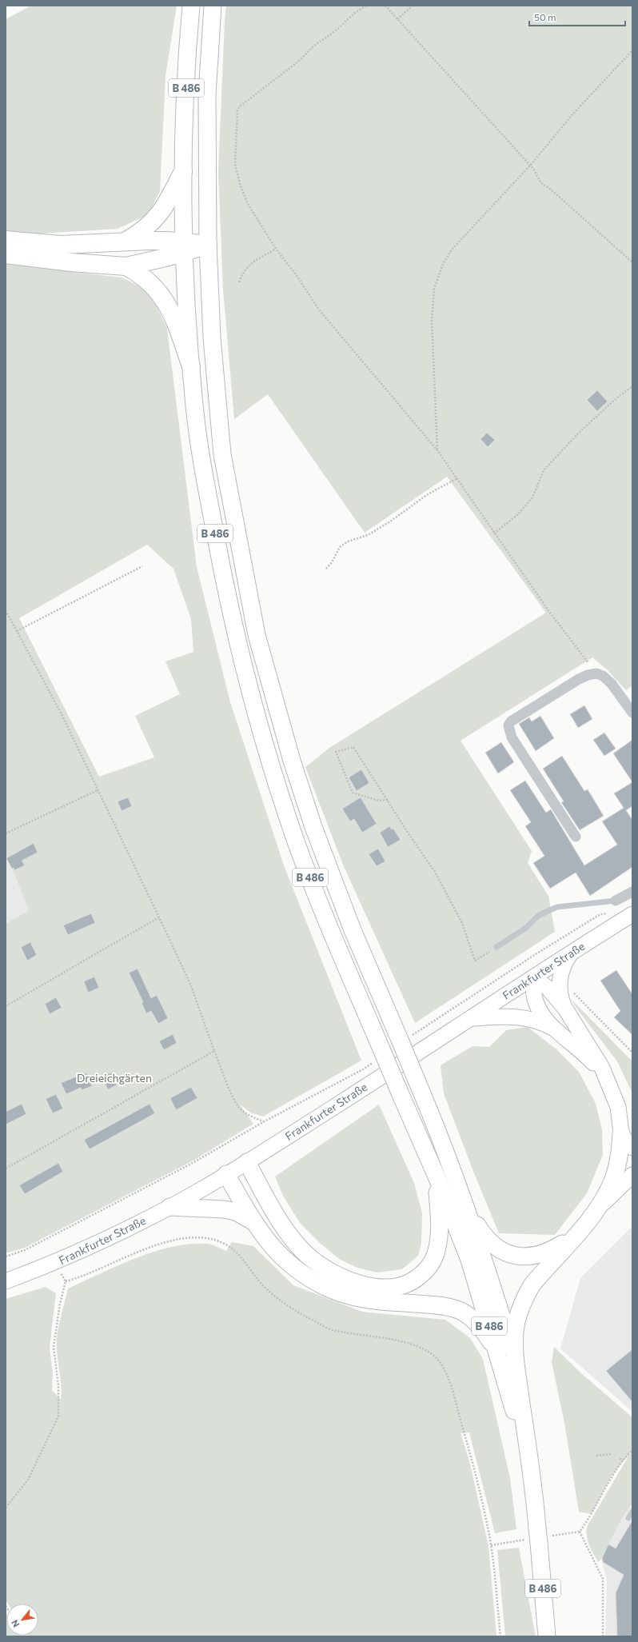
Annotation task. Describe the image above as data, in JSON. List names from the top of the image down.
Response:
{
  "streets": {
    "main road": ["B 486", "Frankfurter Straße"]
  },
  "crossings": [
    ["B 486", "Frankfurter Straße"]
  ],
  "parks": ["Dreieichgärten"],
  "scale_bar": "50 m",
  "north": "bottom left"
}
